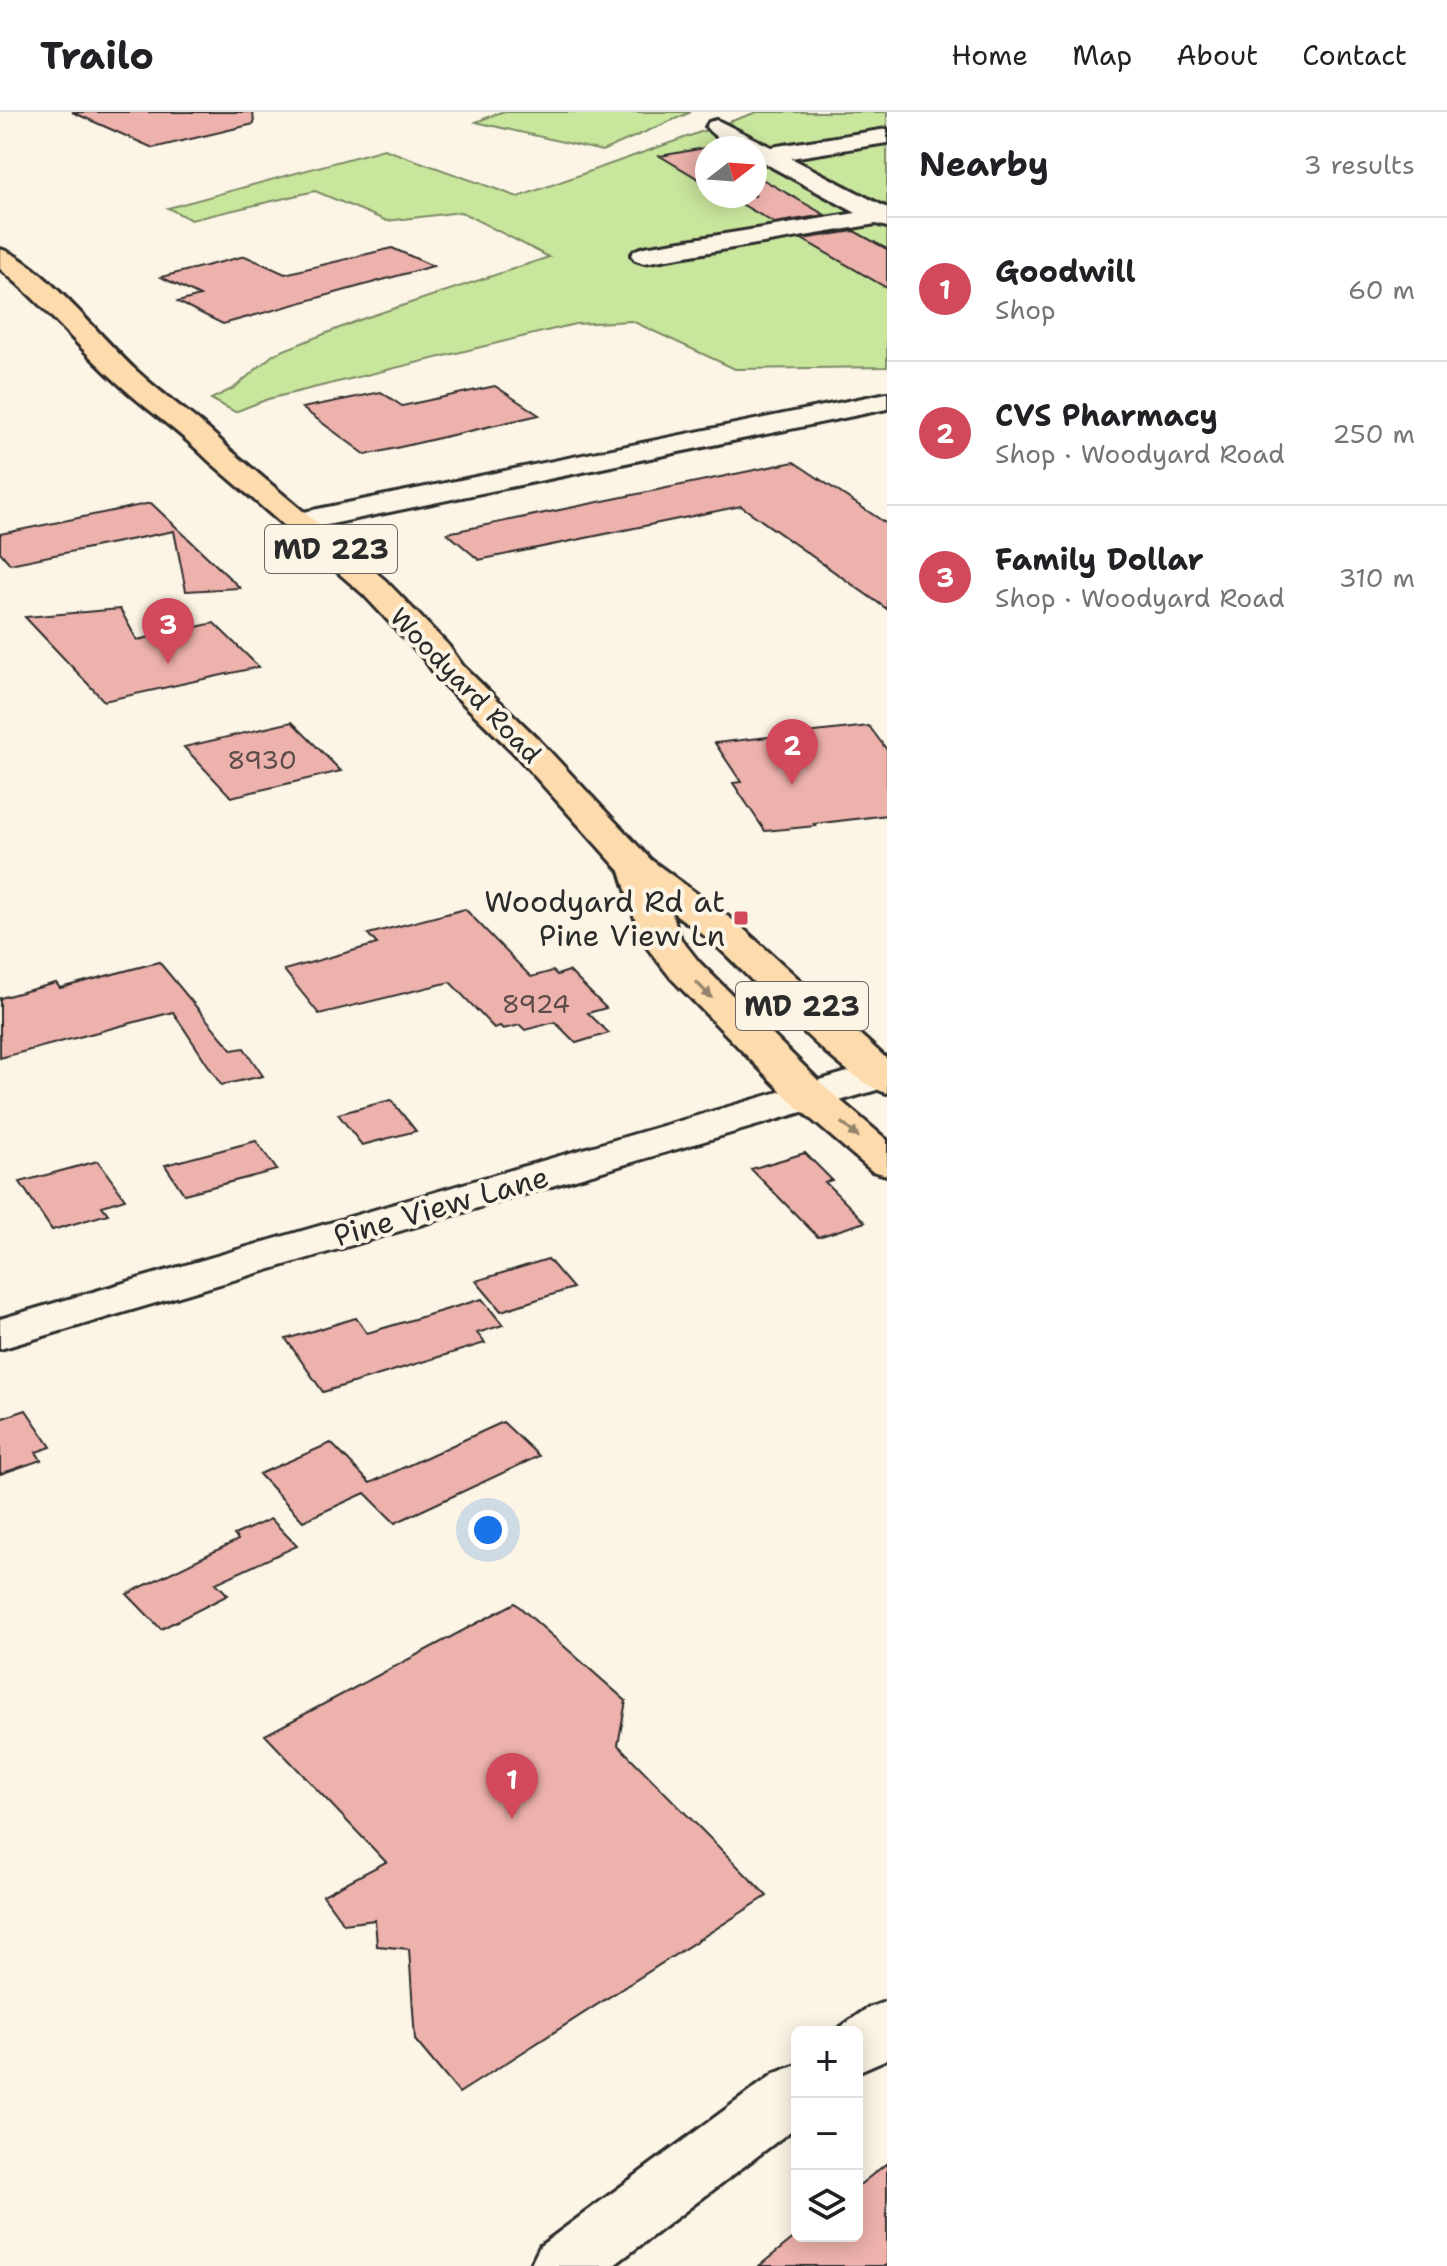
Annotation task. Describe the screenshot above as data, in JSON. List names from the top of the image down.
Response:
{
  "streets": {
    "main road": ["MD 223", "Woodyard Road"],
    "street": ["Pine View Lane"]
  },
  "crossings": [
    ["Woodyard Road", "Pine View Lane"]
  ],
  "places": {
    "transit": ["Woodyard Rd at Pine View Ln"]
  },
  "house_numbers": ["8930", "8924"],
  "north": "right",
  "page": {
    "header": "Trailo",
    "nav": [
      "Home",
      "Map",
      "About",
      "Contact"
    ],
    "heading": ["Nearby", "3 results"],
    "list": [
      {
        "mark": "1",
        "name": "Goodwill",
        "note": "Shop",
        "value": "60 m"
      },
      {
        "mark": "2",
        "name": "CVS Pharmacy",
        "note": "Shop · Woodyard Road",
        "value": "250 m"
      },
      {
        "mark": "3",
        "name": "Family Dollar",
        "note": "Shop · Woodyard Road",
        "value": "310 m"
      }
    ],
    "pins": ["3", "2", "1"],
    "map_buttons": ["+", "−"]
  }
}
